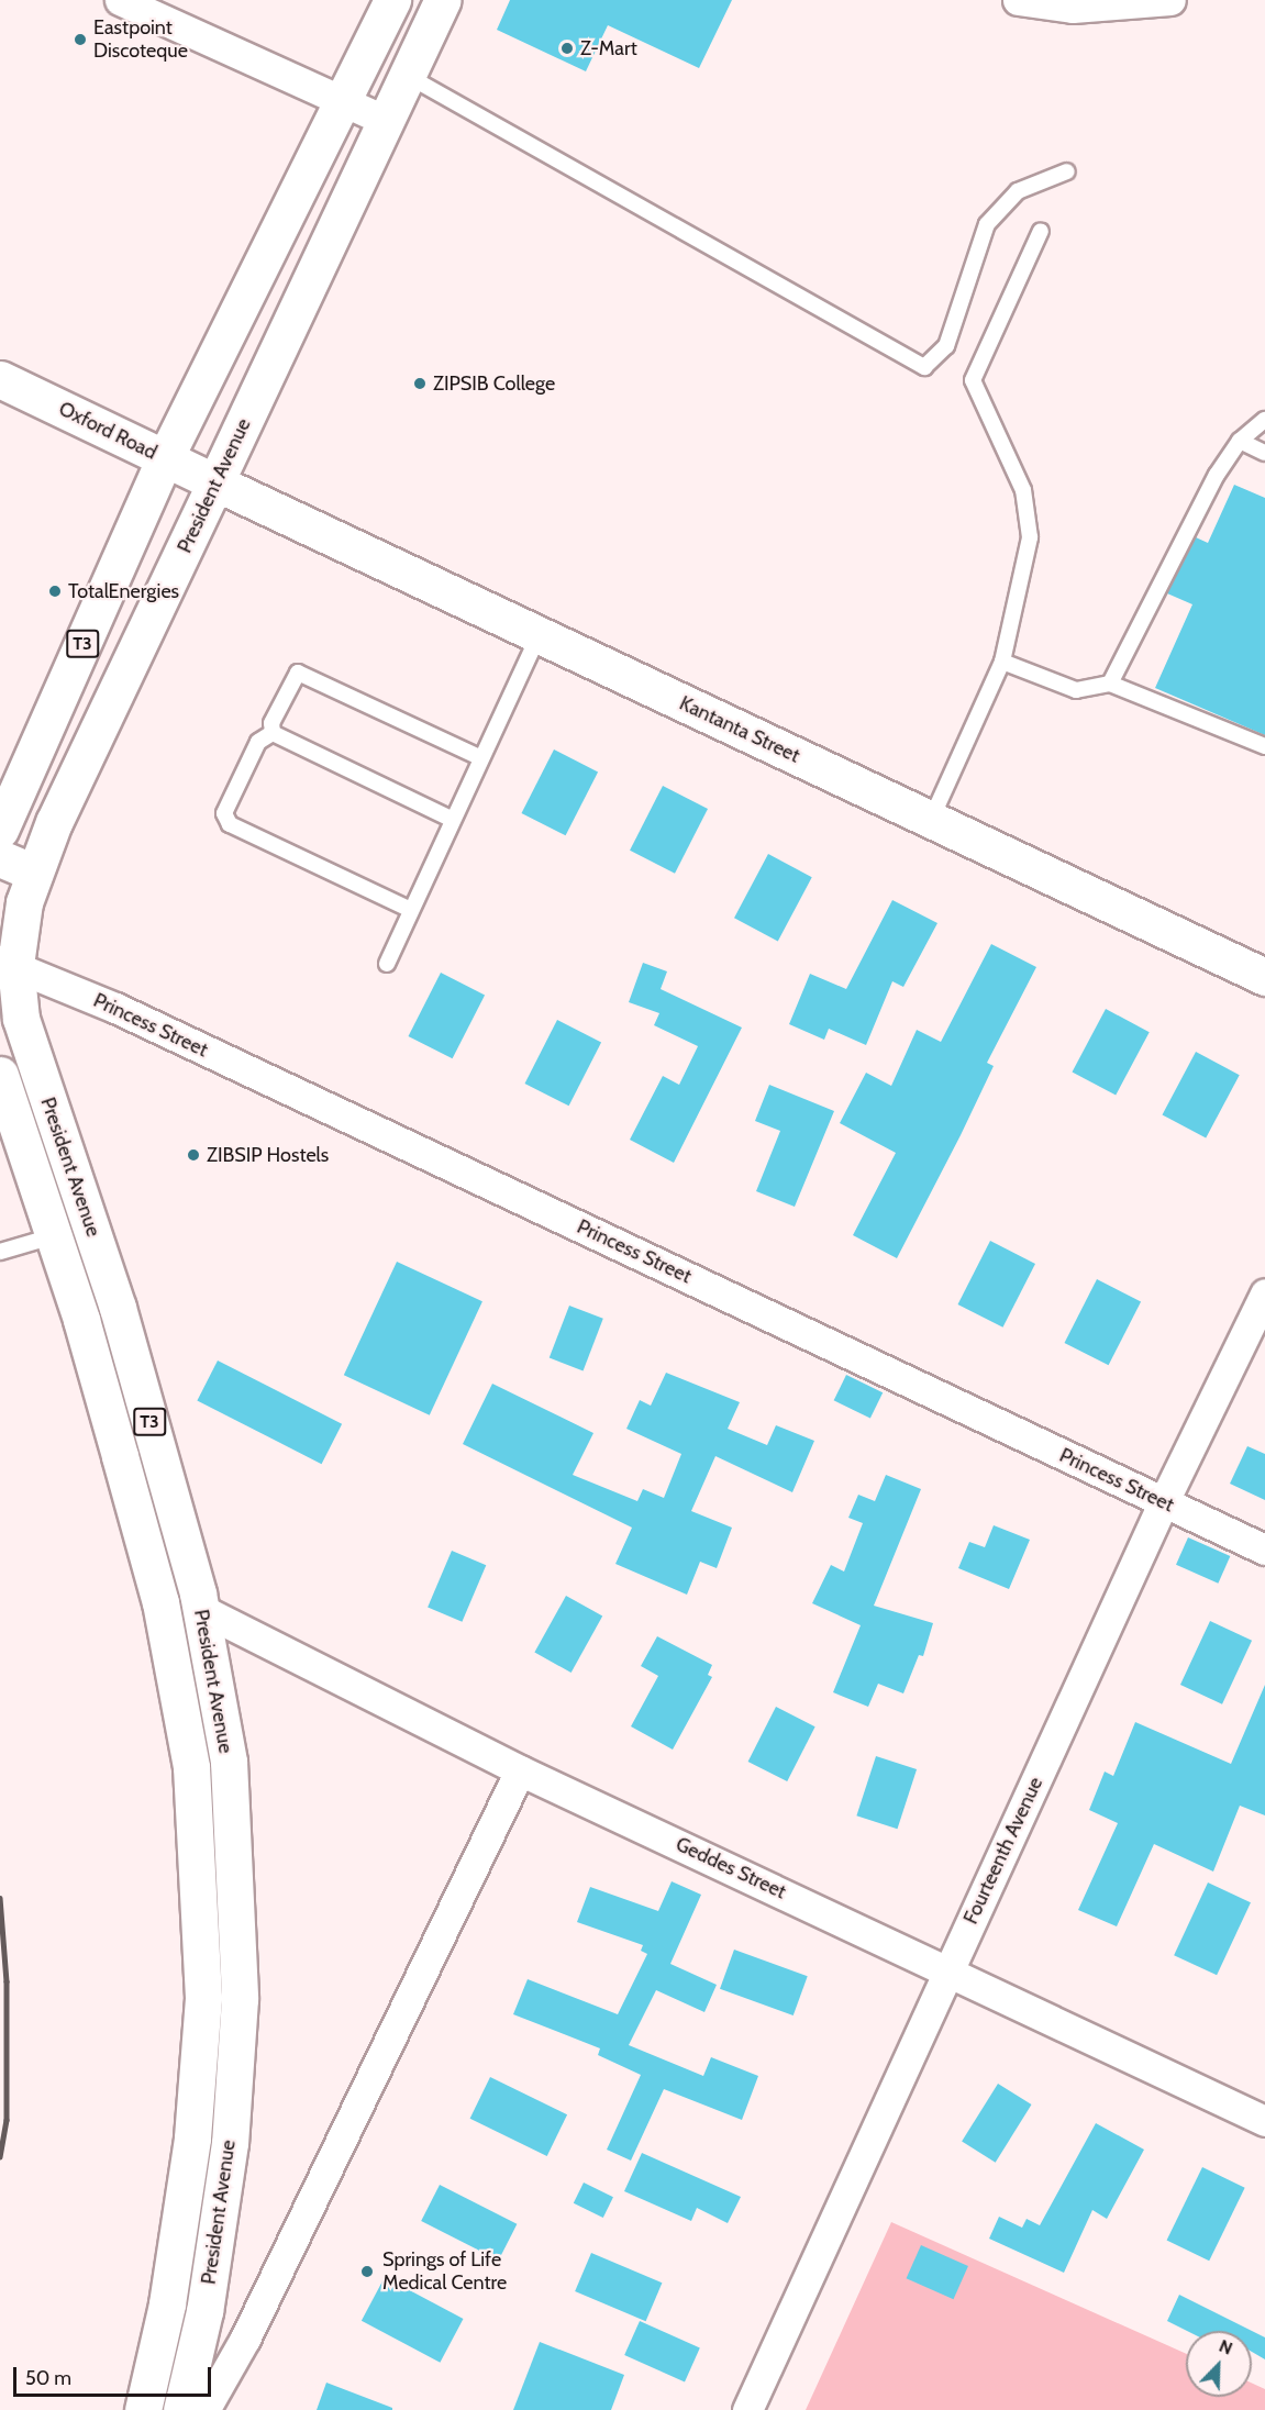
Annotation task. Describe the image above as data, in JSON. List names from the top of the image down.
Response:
{
  "streets": {
    "main road": [
      "Oxford Road",
      "President Avenue",
      "T3",
      "Kantanta Street"
    ],
    "street": ["Princess Street", "Fourteenth Avenue", "Geddes Street"]
  },
  "crossings": [
    ["Oxford Road", "President Avenue"],
    ["Oxford Road", "T3"],
    ["Oxford Road", "Kantanta Street"],
    ["President Avenue", "Kantanta Street"],
    ["President Avenue", "Princess Street"],
    ["President Avenue", "Geddes Street"],
    ["Princess Street", "Fourteenth Avenue"],
    ["Fourteenth Avenue", "Geddes Street"]
  ],
  "places": [
    "Eastpoint Discoteque",
    "Z-Mart",
    "ZIPSIB College",
    "TotalEnergies",
    "ZIBSIP Hostels",
    "Springs of Life Medical Centre"
  ],
  "scale_bar": "50 m",
  "north": "top right"
}
